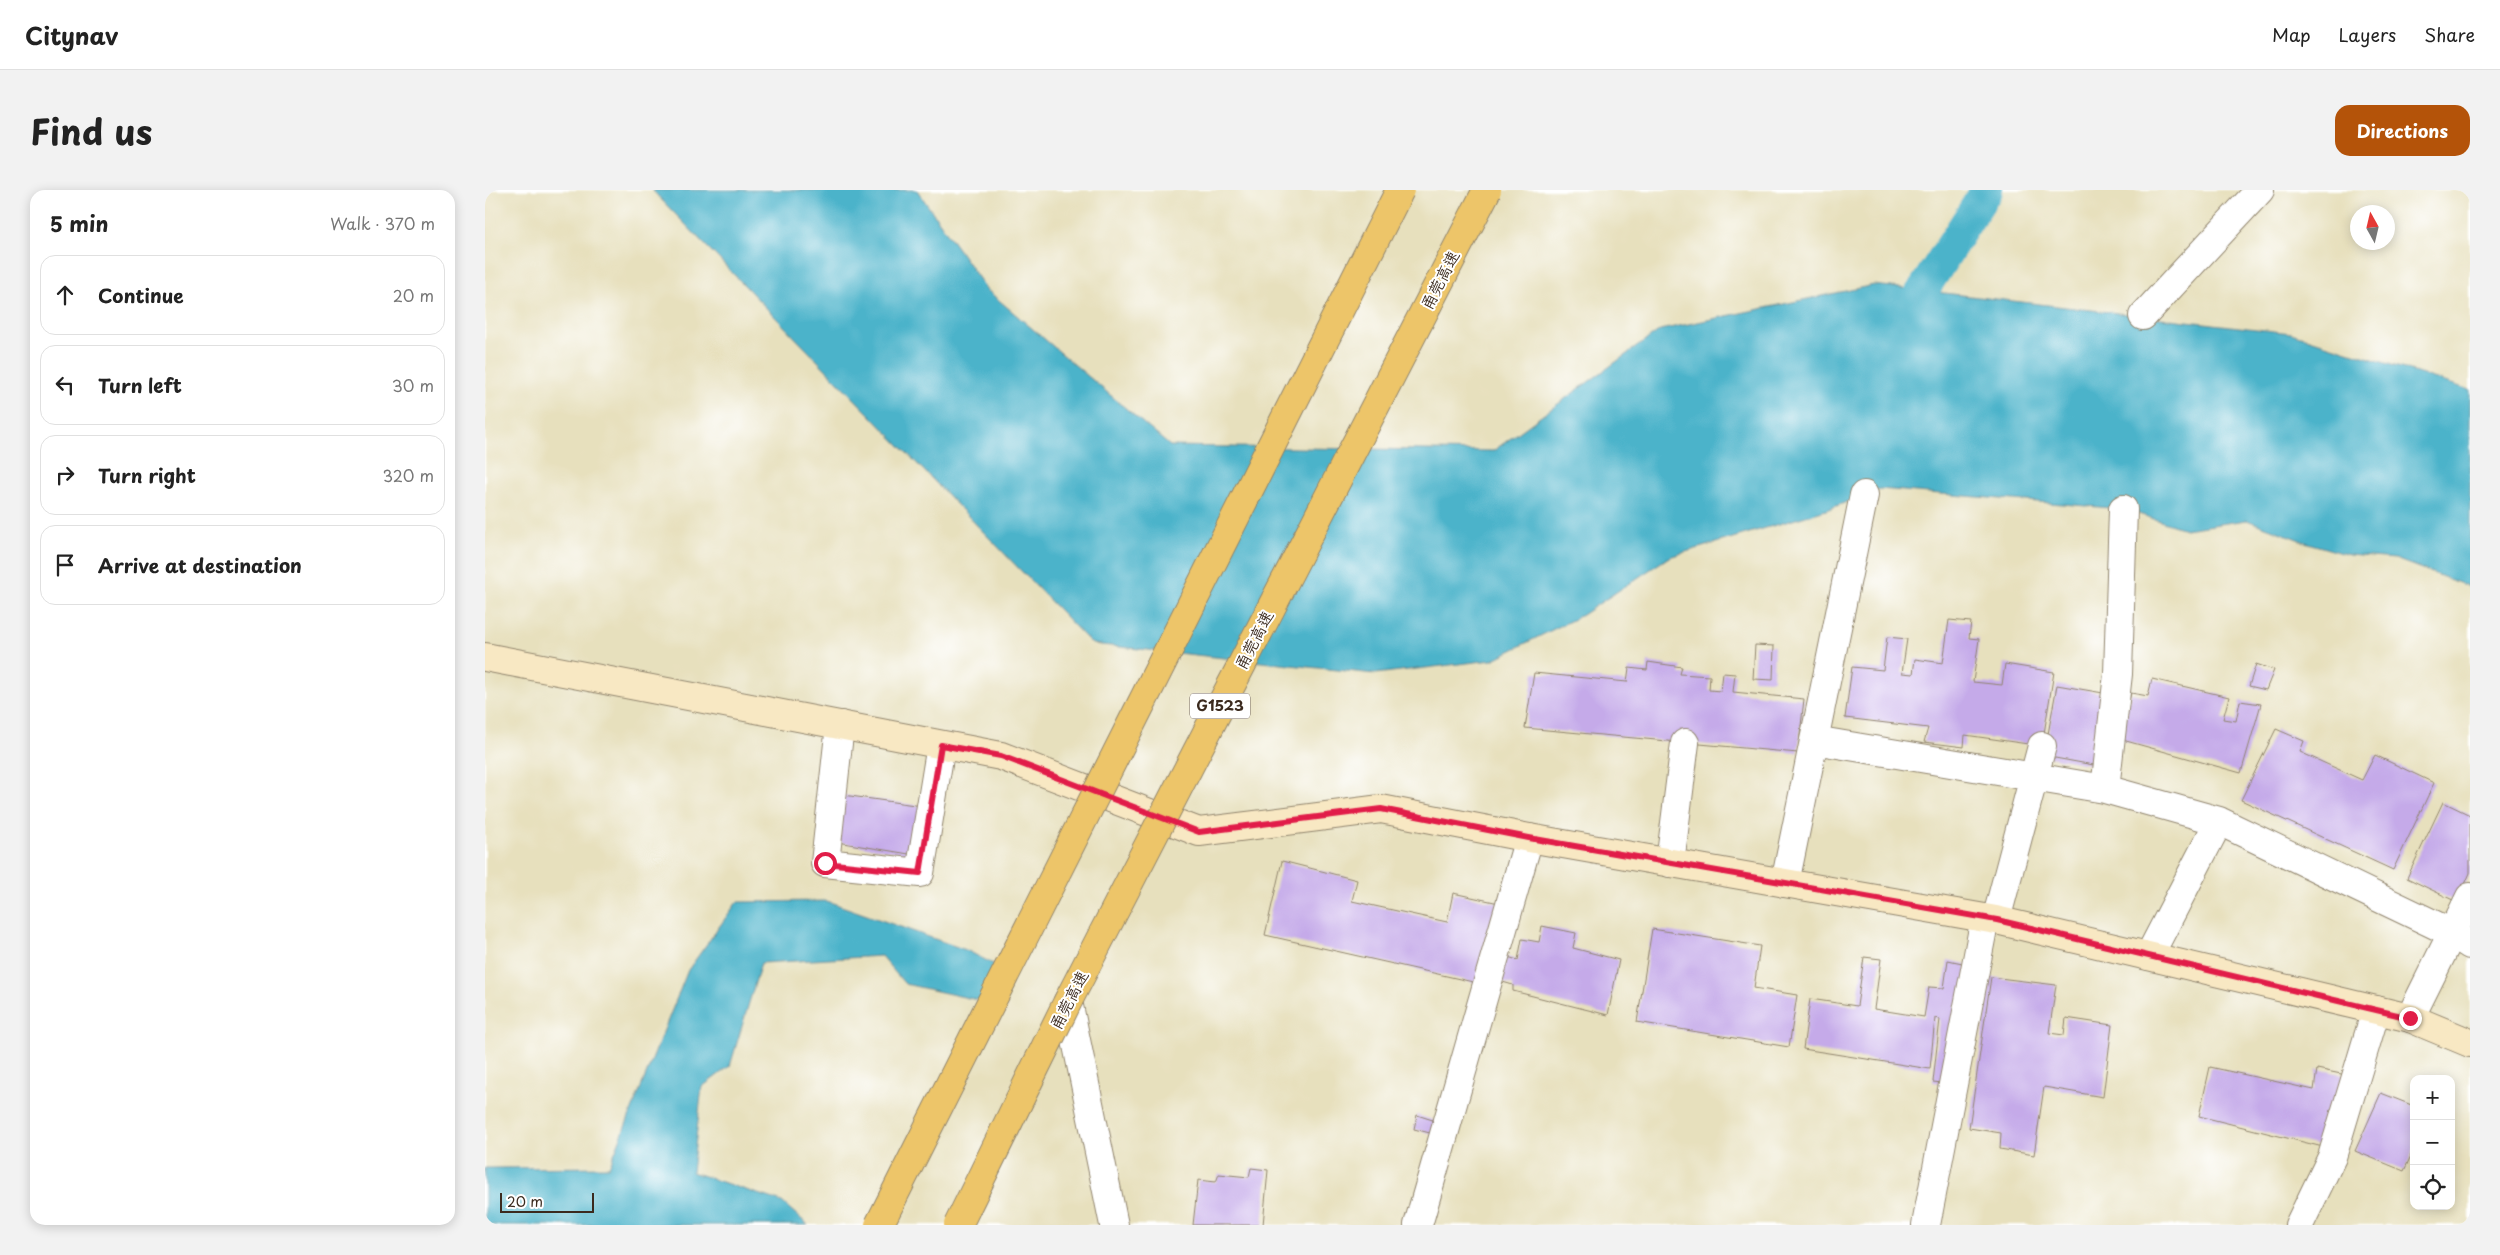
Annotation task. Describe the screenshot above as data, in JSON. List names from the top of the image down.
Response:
{
  "streets": {
    "highway": ["甬莞高速", "G1523"]
  },
  "scale_bar": "20 m",
  "north": "top",
  "page": {
    "header": "Citynav",
    "nav": ["Map", "Layers", "Share"],
    "title": "Find us",
    "buttons": "Directions",
    "heading": ["5 min", "Walk · 370 m"],
    "list": [
      ["Continue", "20 m"],
      ["Turn left", "30 m"],
      ["Turn right", "320 m"],
      "Arrive at destination"
    ],
    "map_buttons": ["+", "−"],
    "scale": "20 m"
  }
}
